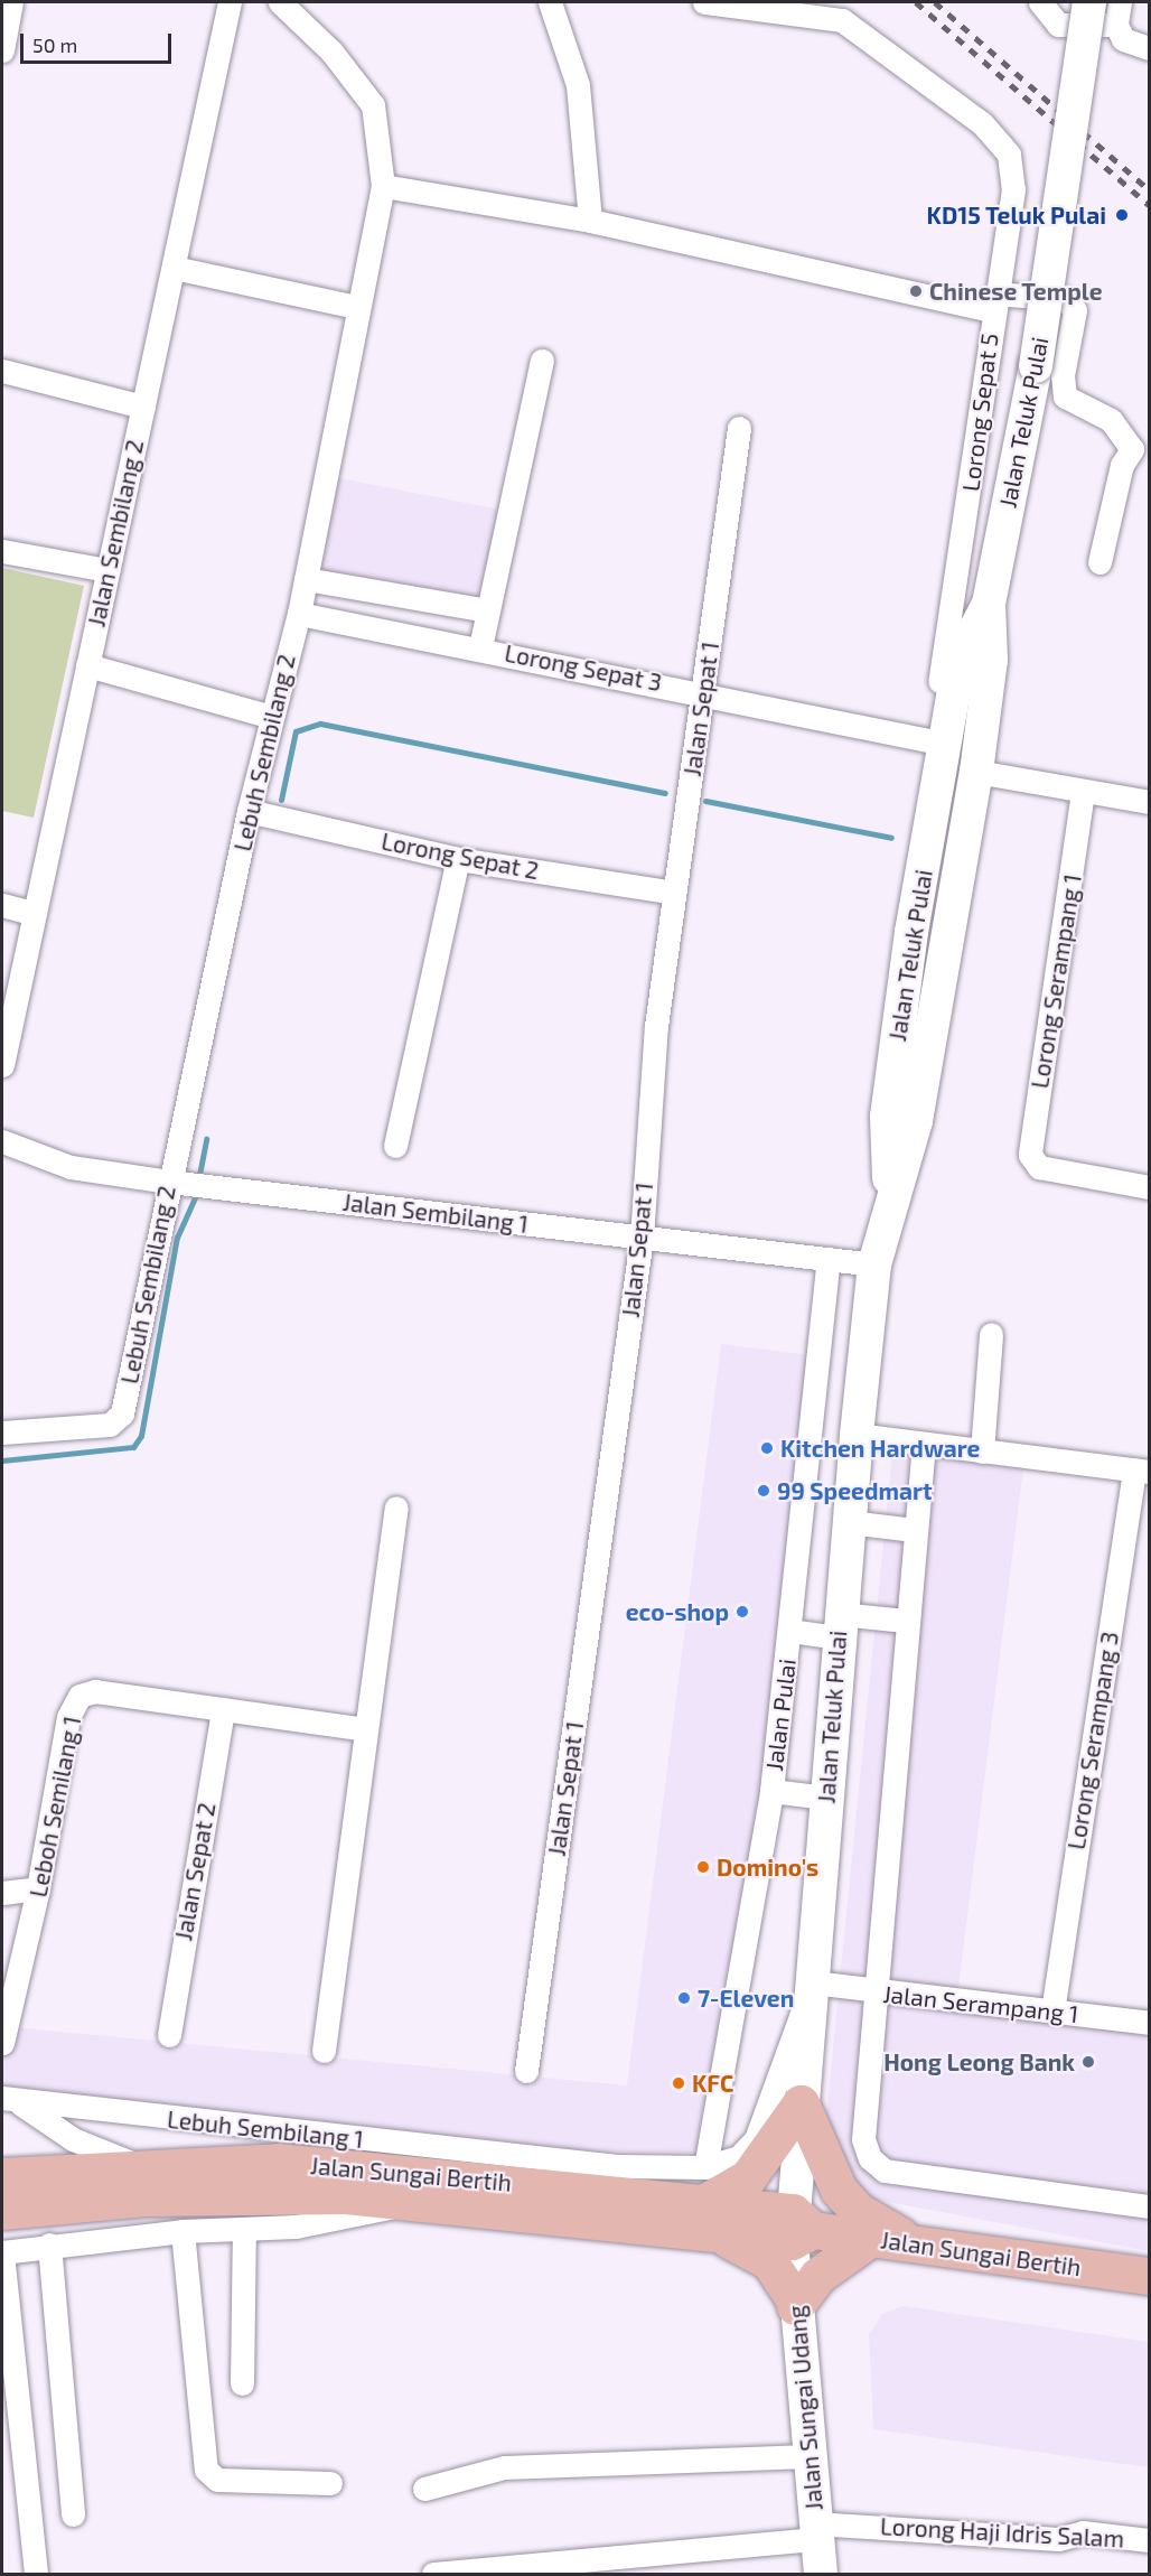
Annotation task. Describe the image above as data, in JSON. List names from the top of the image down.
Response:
{
  "streets": {
    "main road": ["Jalan Teluk Pulai", "Jalan Sungai Bertih", "Jalan Sungai Udang"],
    "street": [
      "Lorong Sepat 5",
      "Jalan Sembilang 2",
      "Lorong Sepat 3",
      "Jalan Sepat 1",
      "Lebuh Sembilang 2",
      "Lorong Sepat 2",
      "Lorong Serampang 1",
      "Jalan Sembilang 1",
      "Jalan Pulai",
      "Lorong Serampang 3",
      "Leboh Semilang 1",
      "Jalan Sepat 2",
      "Jalan Serampang 1",
      "Lebuh Sembilang 1",
      "Lorong Haji Idris Salam"
    ]
  },
  "crossings": [
    ["Lorong Sepat 5", "Jalan Teluk Pulai"],
    ["Lorong Sepat 5", "Lorong Sepat 3"],
    ["Jalan Teluk Pulai", "Lorong Sepat 3"],
    ["Jalan Teluk Pulai", "Jalan Sembilang 1"],
    ["Jalan Teluk Pulai", "Jalan Serampang 1"],
    ["Jalan Teluk Pulai", "Lebuh Sembilang 1"],
    ["Jalan Teluk Pulai", "Jalan Sungai Bertih"],
    ["Jalan Teluk Pulai", "Jalan Sungai Udang"],
    ["Lorong Sepat 3", "Jalan Sepat 1"],
    ["Lorong Sepat 3", "Lebuh Sembilang 2"],
    ["Jalan Sepat 1", "Lorong Sepat 2"],
    ["Jalan Sepat 1", "Jalan Sembilang 1"],
    ["Lebuh Sembilang 2", "Lorong Sepat 2"],
    ["Lebuh Sembilang 2", "Jalan Sembilang 1"],
    ["Jalan Sembilang 1", "Jalan Pulai"],
    ["Jalan Pulai", "Lebuh Sembilang 1"],
    ["Jalan Pulai", "Jalan Sungai Bertih"],
    ["Lorong Serampang 3", "Jalan Serampang 1"],
    ["Leboh Semilang 1", "Jalan Sepat 2"],
    ["Jalan Serampang 1", "Lebuh Sembilang 1"],
    ["Lebuh Sembilang 1", "Jalan Sungai Bertih"],
    ["Jalan Sungai Bertih", "Jalan Sungai Udang"],
    ["Jalan Sungai Udang", "Lorong Haji Idris Salam"]
  ],
  "places": [
    "KD15 Teluk Pulai",
    "Chinese Temple",
    "Kitchen Hardware",
    "99 Speedmart",
    "eco-shop",
    "Domino's",
    "7-Eleven",
    "Hong Leong Bank",
    "KFC"
  ],
  "scale_bar": "50 m"
}
